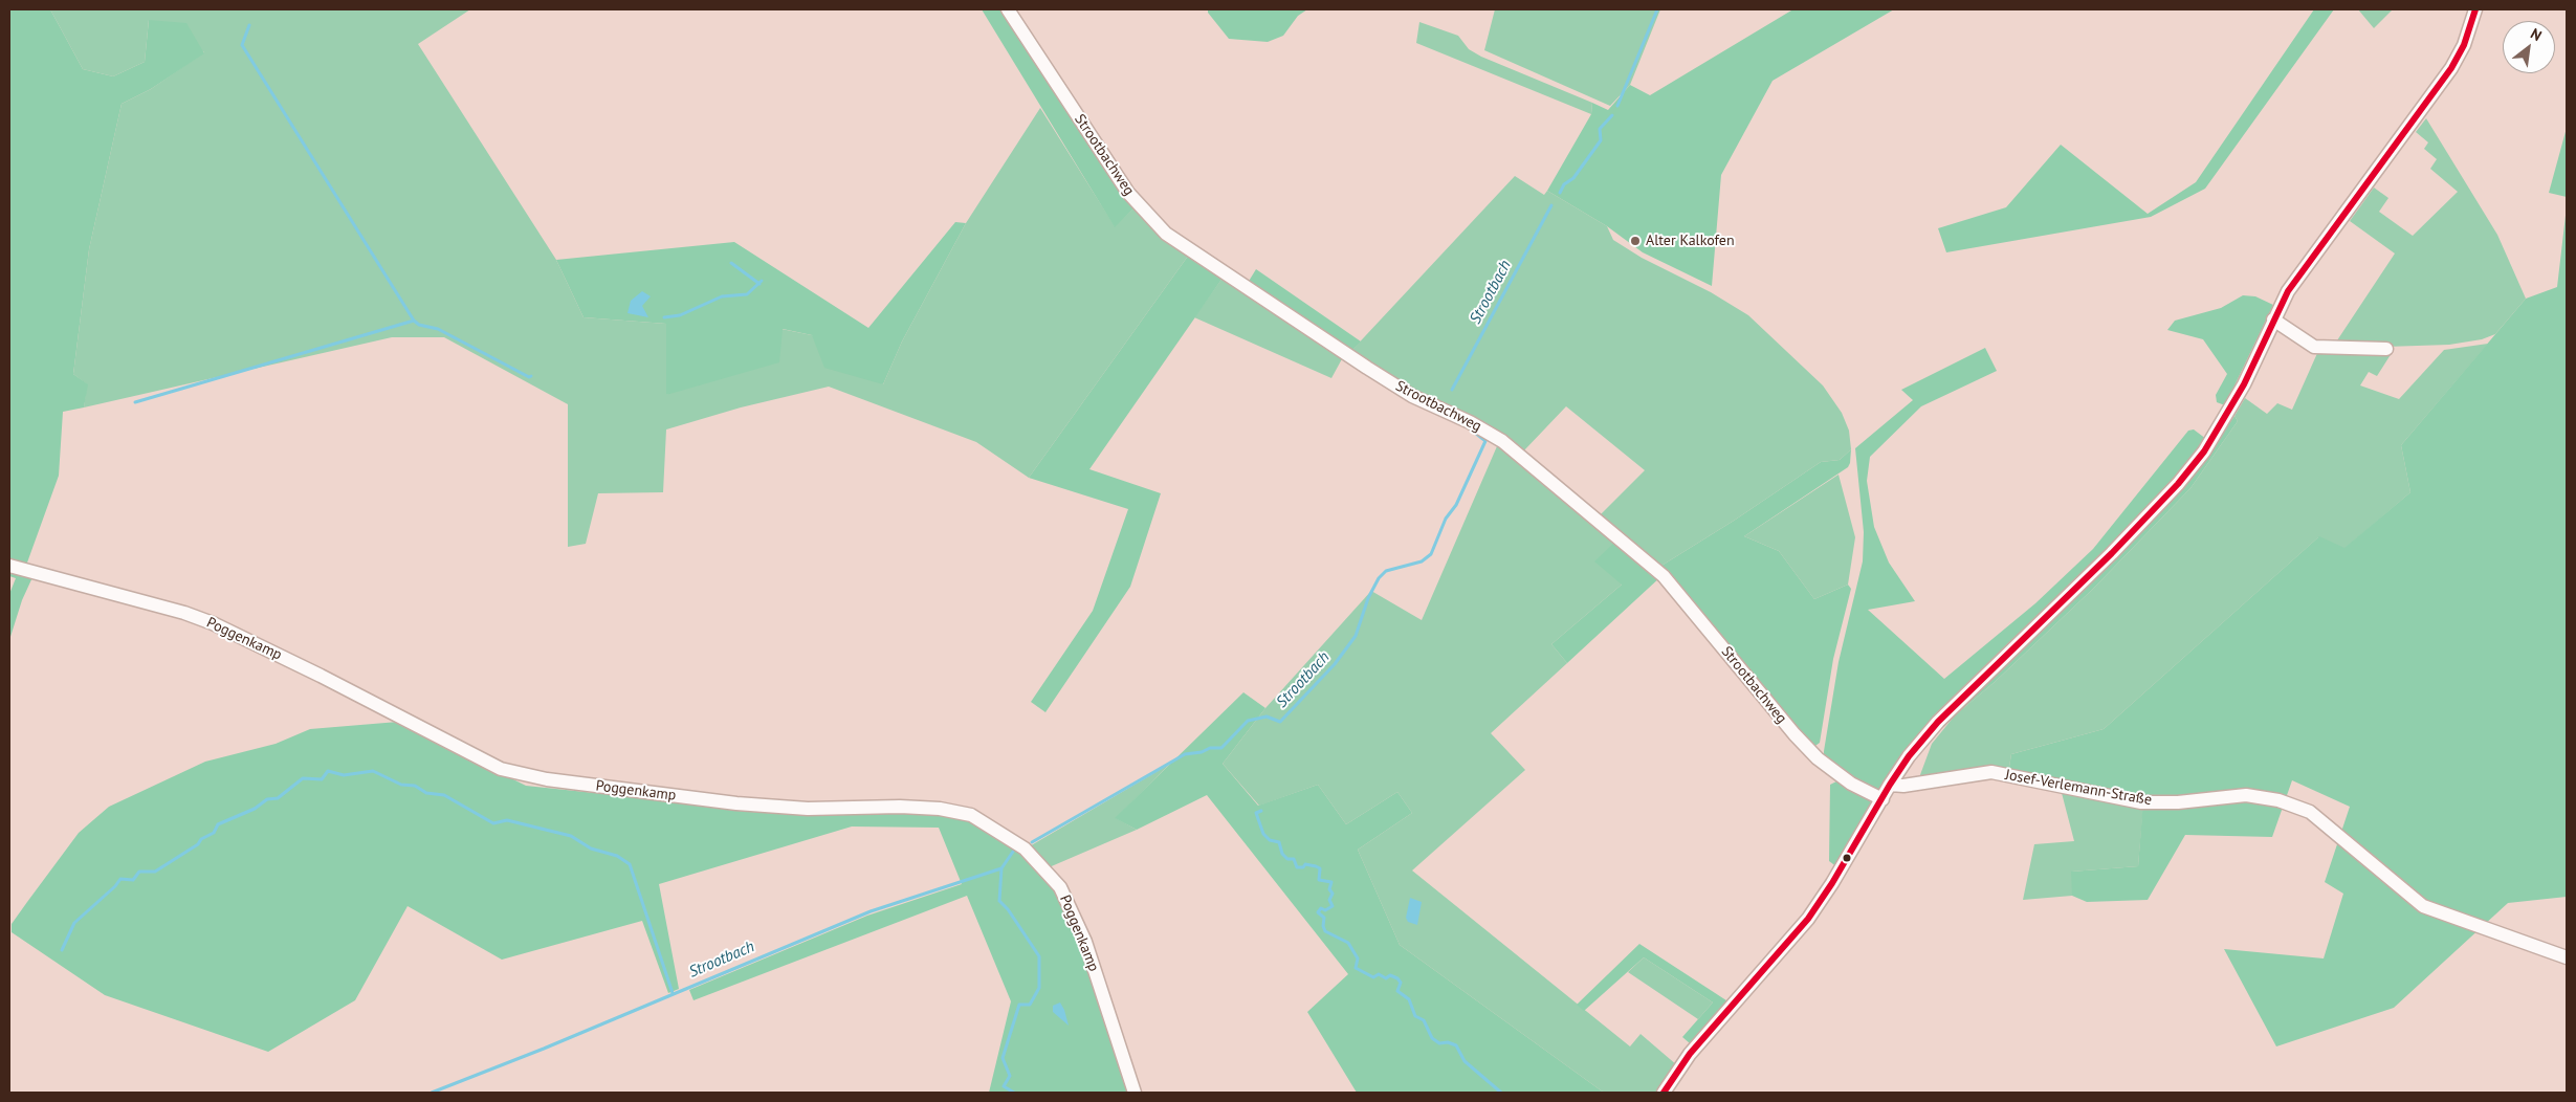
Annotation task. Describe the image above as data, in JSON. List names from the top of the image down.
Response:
{
  "streets": {
    "street": ["Strootbachweg", "Poggenkamp", "Josef-Verlemann-Straße"]
  },
  "water": ["Strootbach"],
  "places": ["Alter Kalkofen"],
  "north": "top right"
}
